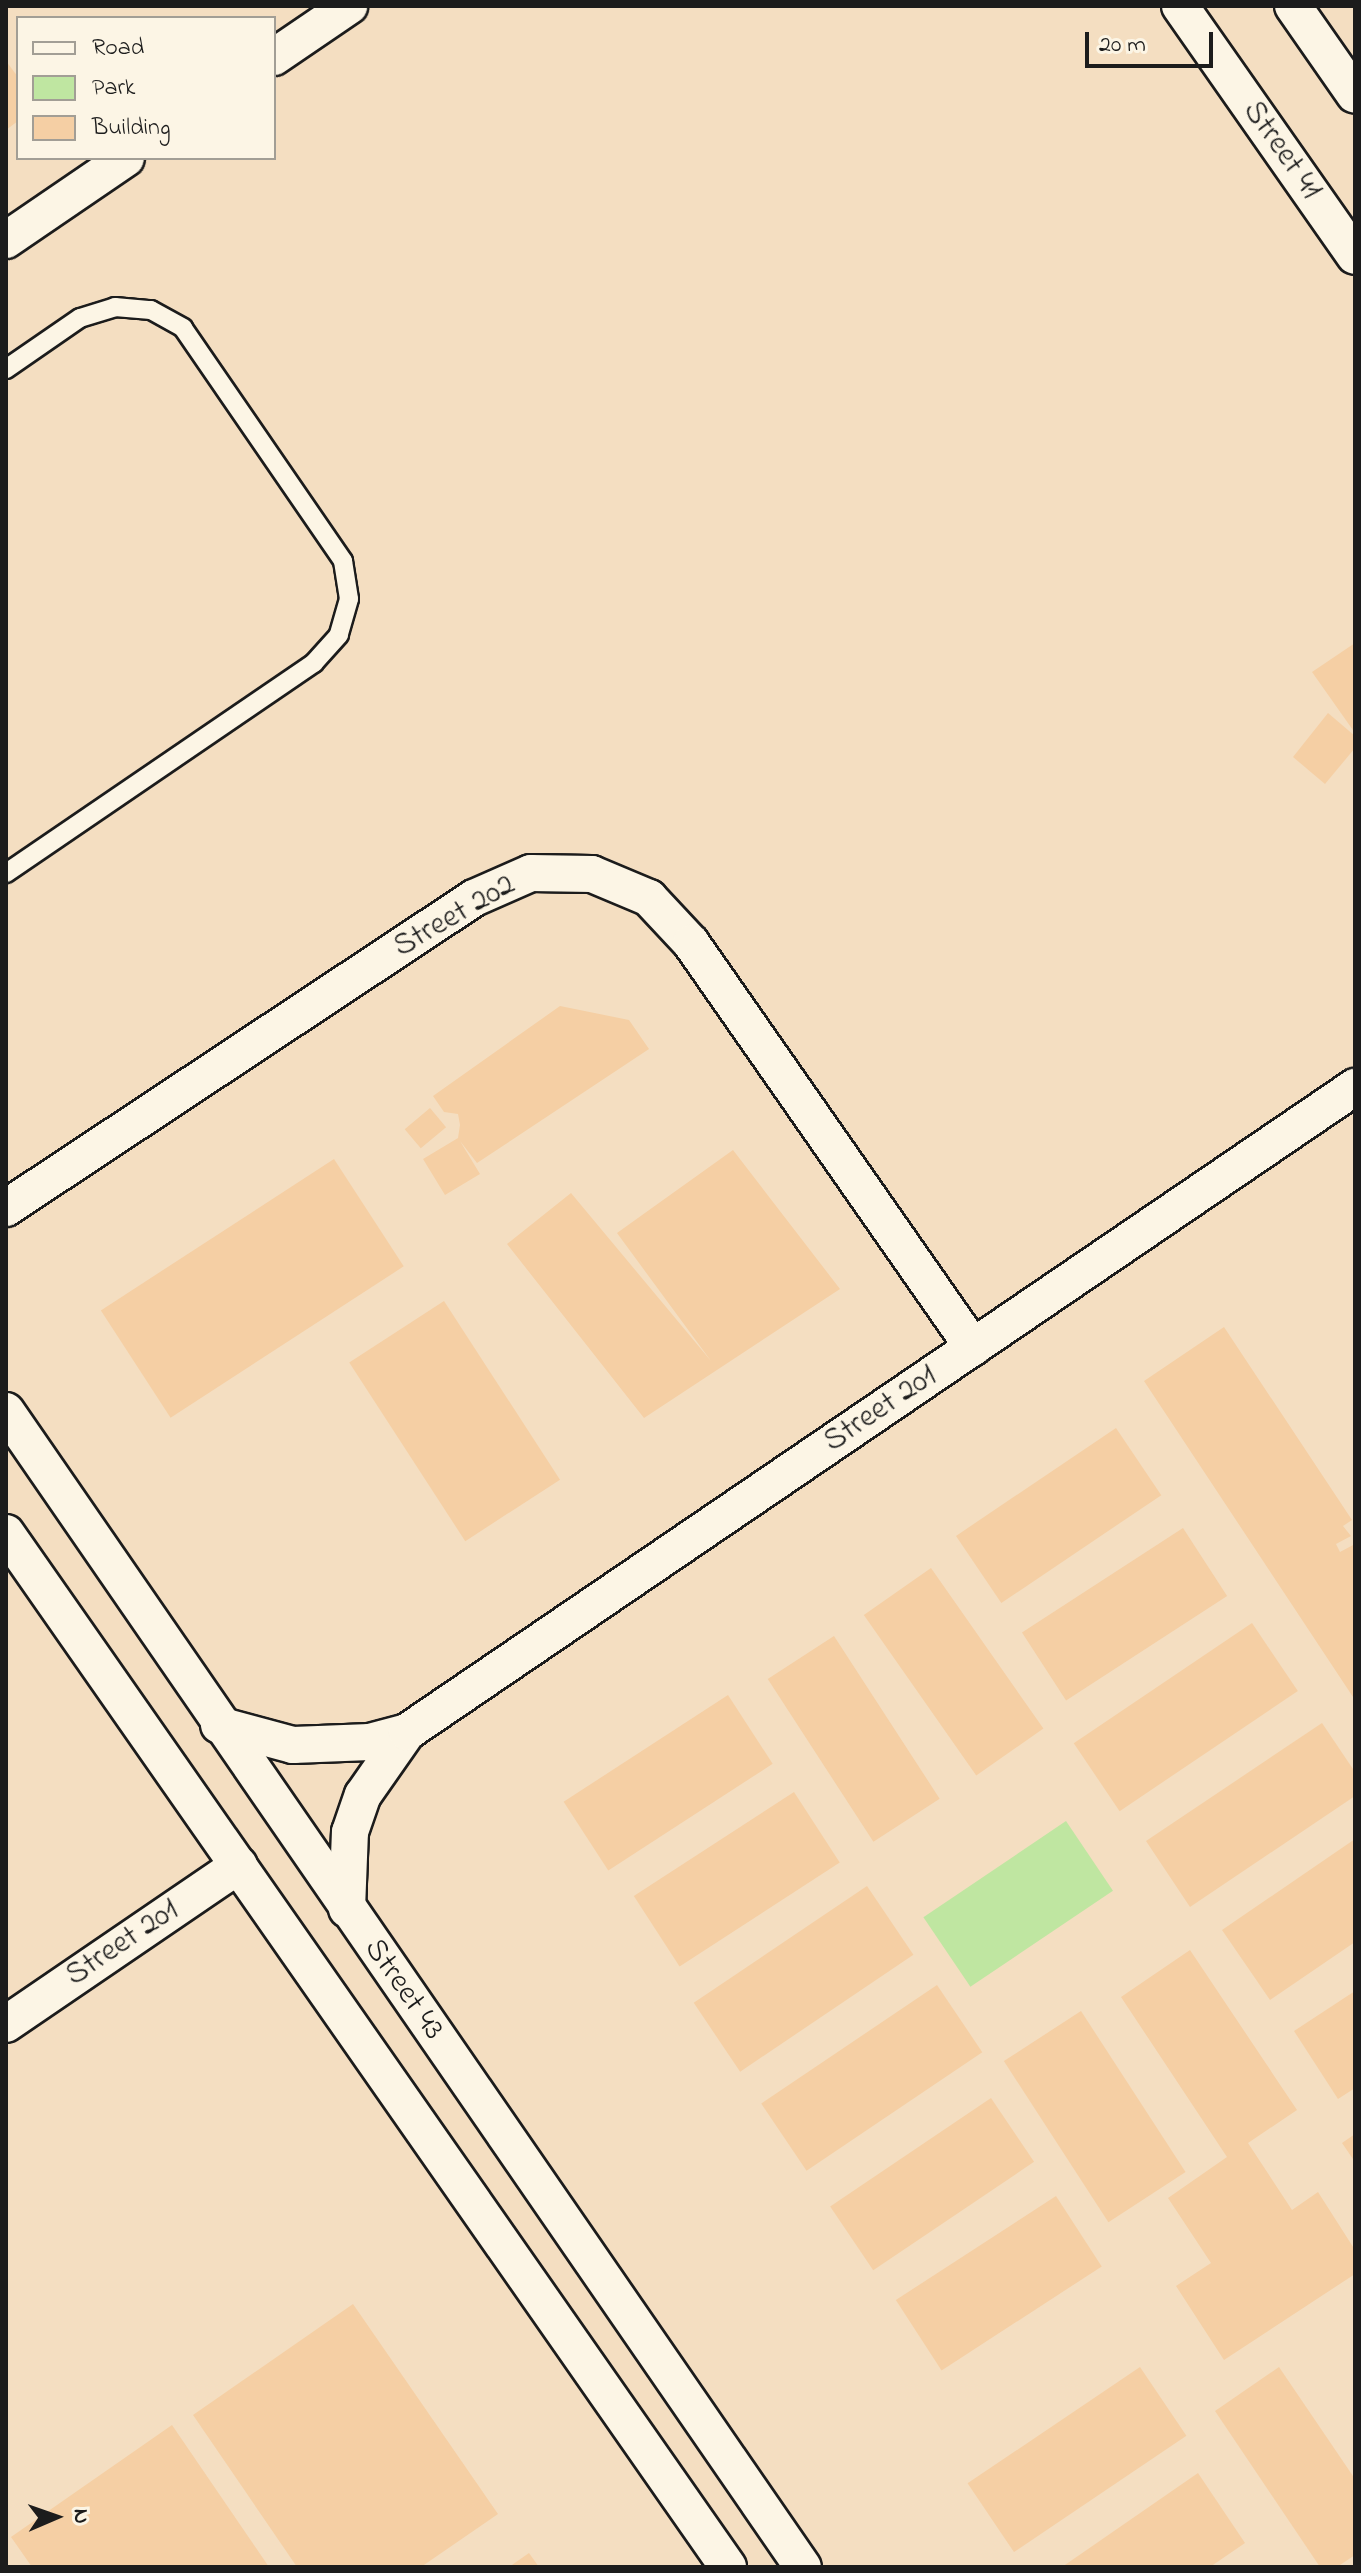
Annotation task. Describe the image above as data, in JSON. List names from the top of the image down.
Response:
{
  "streets": {
    "street": [
      "Street 41",
      "Street 202",
      "Street 201",
      "Street 43"
    ]
  },
  "crossings": [
    ["Street 202", "Street 201"],
    ["Street 201", "Street 43"]
  ],
  "legend": ["Road", "Park", "Building"],
  "scale_bar": "20 m",
  "north": "right"
}
